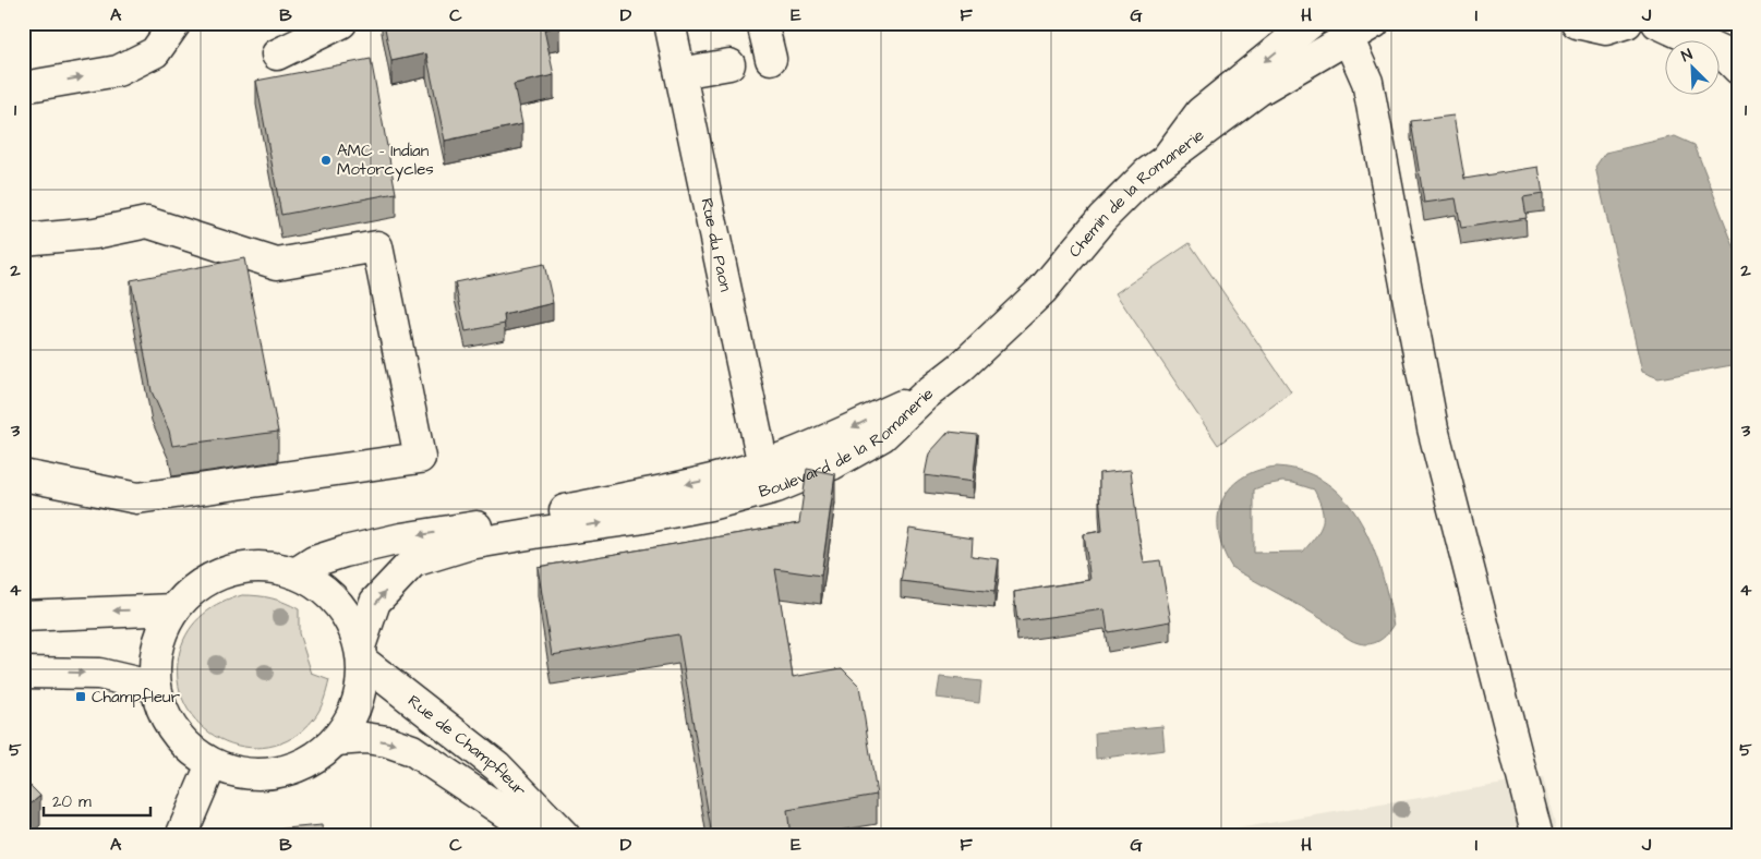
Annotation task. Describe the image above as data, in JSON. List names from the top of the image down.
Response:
{
  "streets": {
    "main road": [
      "Chemin de la Romanerie",
      "Rue du Paon",
      "Boulevard de la Romanerie",
      "Rue de Champfleur"
    ]
  },
  "crossings": [
    ["Chemin de la Romanerie", "Boulevard de la Romanerie"],
    ["Rue du Paon", "Boulevard de la Romanerie"],
    ["Boulevard de la Romanerie", "Rue de Champfleur"]
  ],
  "places": {
    "other": ["AMC - Indian Motorcycles"],
    "transit": ["Champfleur"]
  },
  "scale_bar": "20 m",
  "north": "top left",
  "grid": {
    "columns": [
      "A",
      "B",
      "C",
      "D",
      "E",
      "F",
      "G",
      "H",
      "I",
      "J"
    ],
    "rows": [
      "1",
      "2",
      "3",
      "4",
      "5"
    ]
  }
}
